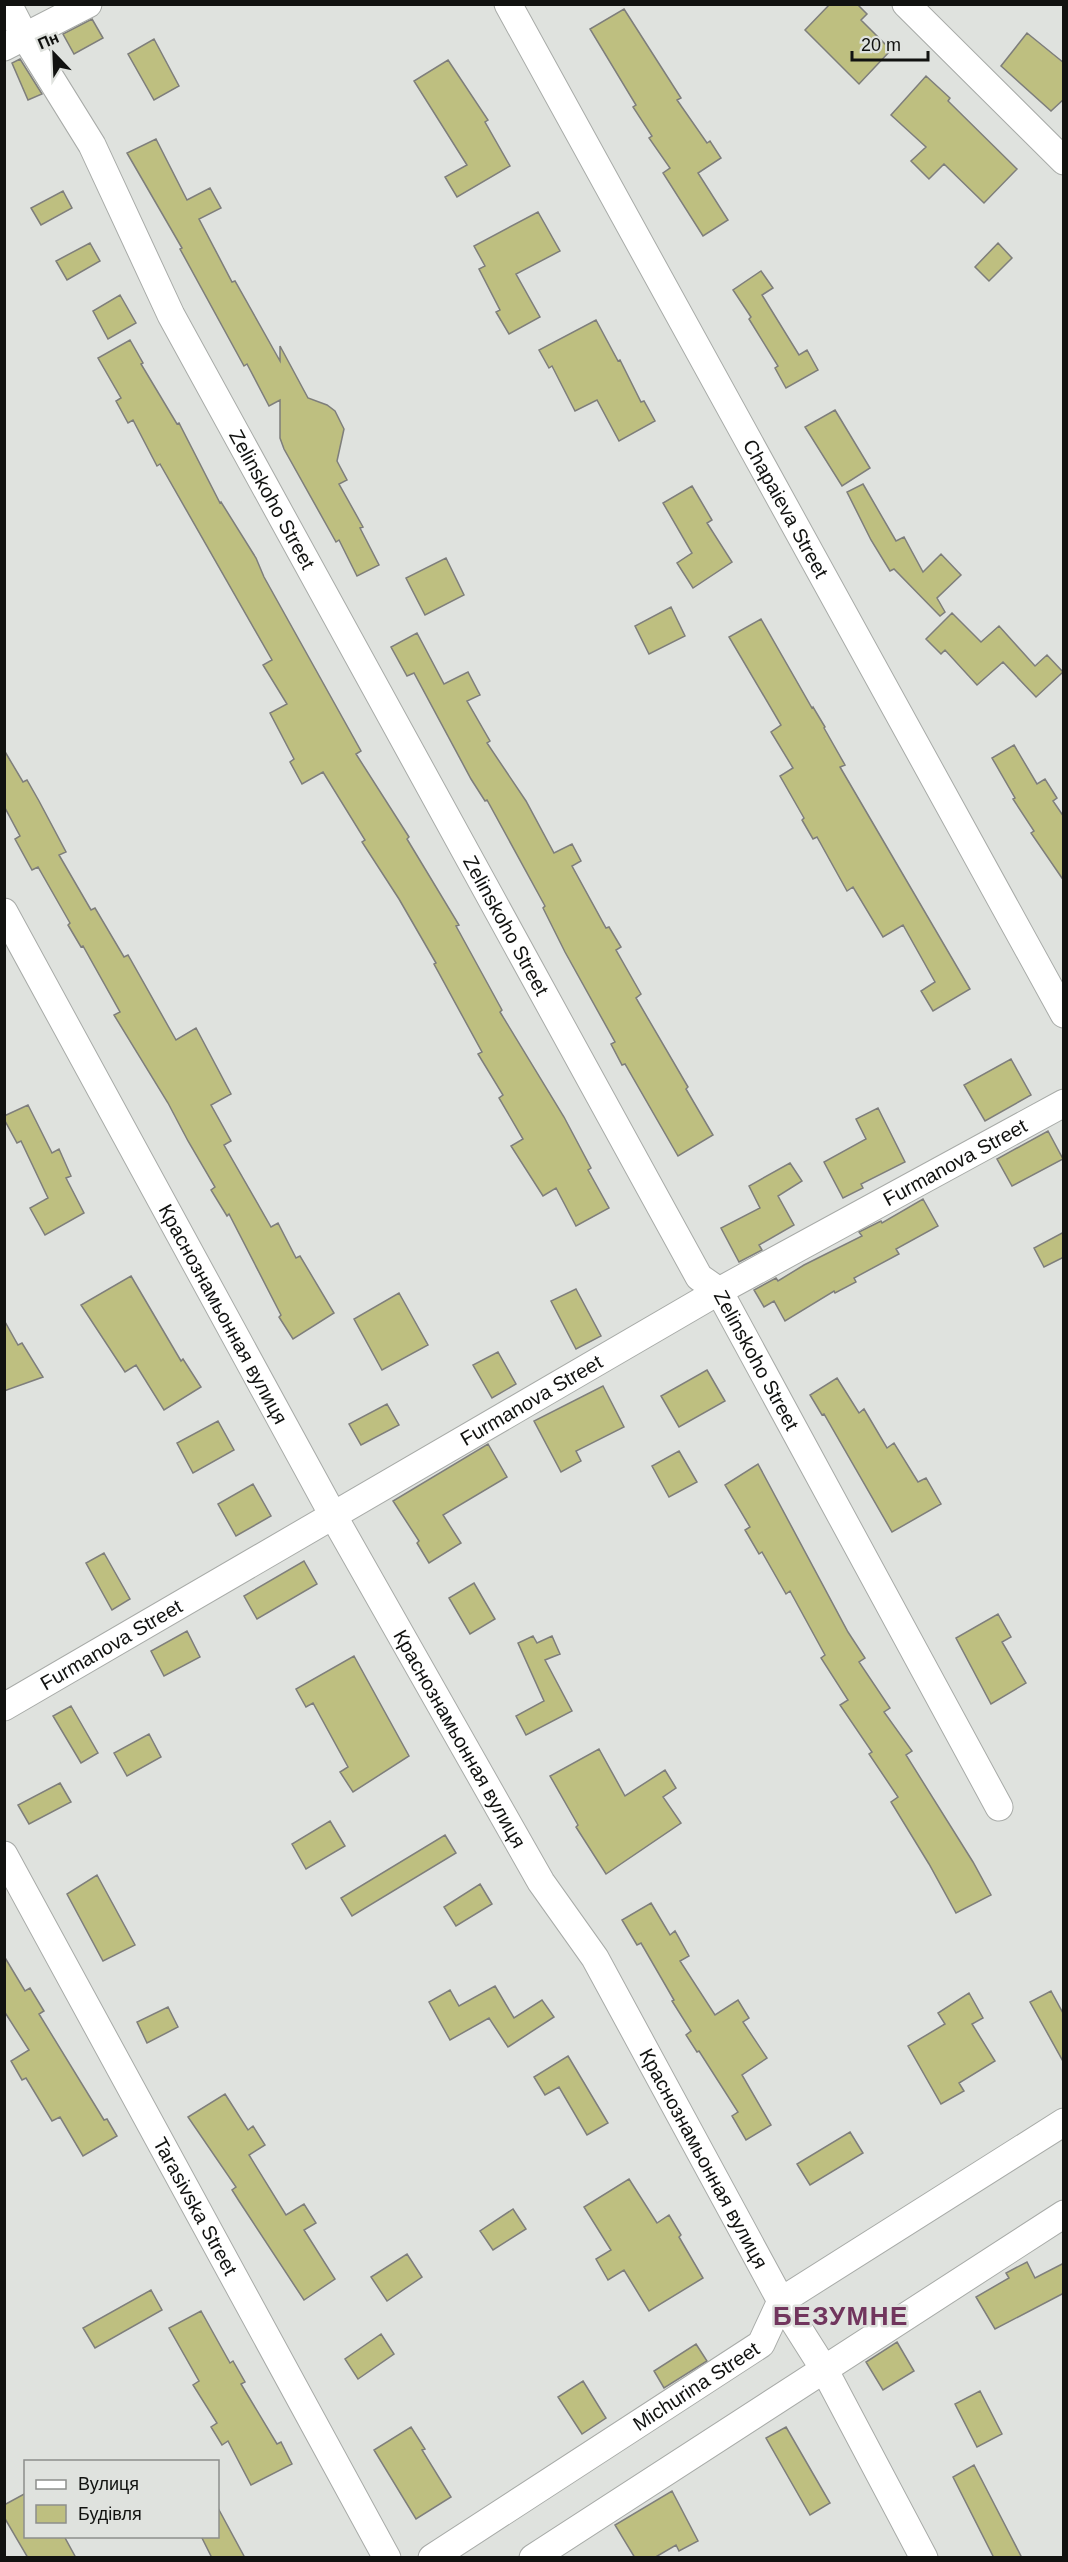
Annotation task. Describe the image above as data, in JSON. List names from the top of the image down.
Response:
{
  "streets": {
    "street": [
      "Zelinskoho Street",
      "Chapaieva Street",
      "Furmanova Street",
      "Краснознамьонная вулиця",
      "Tarasivska Street",
      "Michurina Street"
    ]
  },
  "crossings": [
    ["Zelinskoho Street", "Furmanova Street"],
    ["Furmanova Street", "Краснознамьонная вулиця"],
    ["Краснознамьонная вулиця", "Michurina Street"]
  ],
  "districts": ["БЕЗУМНЕ"],
  "legend": ["Вулиця", "Будівля"],
  "scale_bar": "20 m",
  "north": "top left"
}
